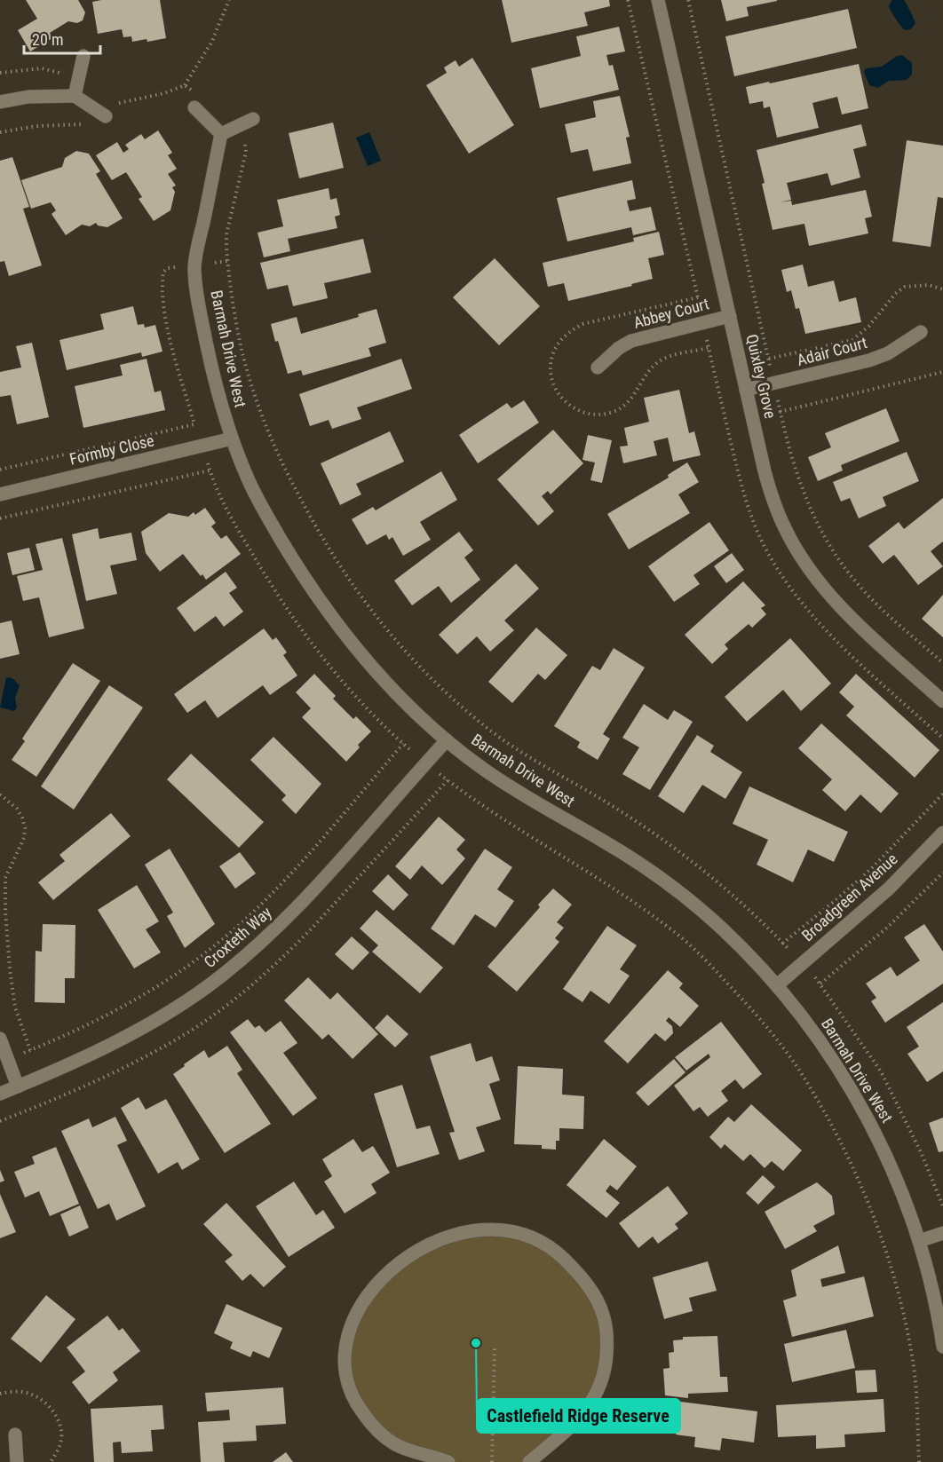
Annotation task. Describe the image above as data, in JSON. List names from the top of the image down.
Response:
{
  "streets": {
    "street": [
      "Abbey Court",
      "Barmah Drive West",
      "Adair Court",
      "Quixley Grove",
      "Formby Close",
      "Broadgreen Avenue",
      "Croxteth Way"
    ]
  },
  "crossings": [
    ["Abbey Court", "Quixley Grove"],
    ["Barmah Drive West", "Formby Close"],
    ["Barmah Drive West", "Broadgreen Avenue"],
    ["Barmah Drive West", "Croxteth Way"],
    ["Adair Court", "Quixley Grove"]
  ],
  "places": ["Castlefield Ridge Reserve"],
  "scale_bar": "20 m"
}
